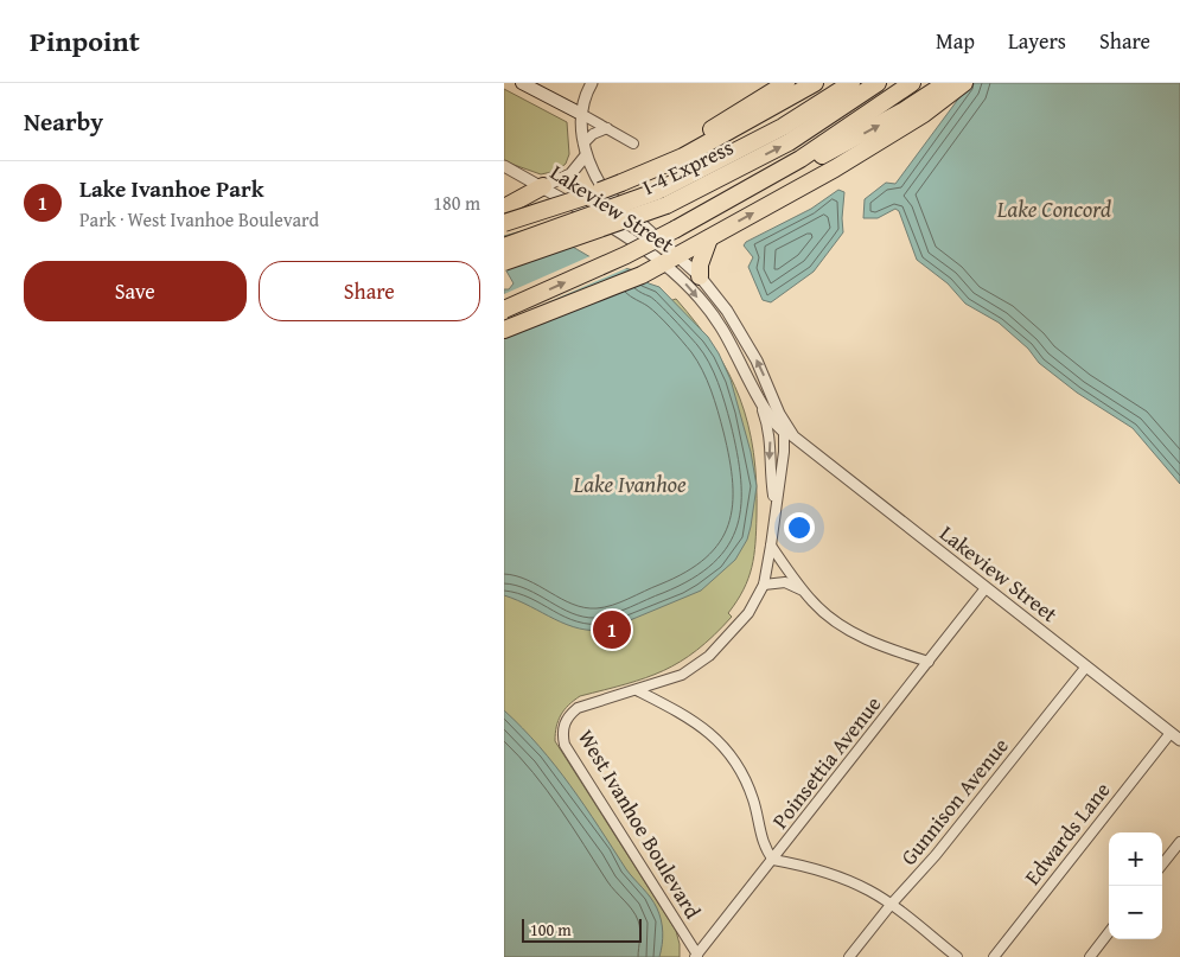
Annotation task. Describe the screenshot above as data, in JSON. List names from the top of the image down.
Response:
{
  "streets": {
    "highway": ["I-4 Express"],
    "street": [
      "Lakeview Street",
      "Poinsettia Avenue",
      "Gunnison Avenue",
      "West Ivanhoe Boulevard",
      "Edwards Lane"
    ]
  },
  "crossings": [
    ["Lakeview Street", "Poinsettia Avenue"],
    ["Lakeview Street", "Gunnison Avenue"],
    ["Lakeview Street", "West Ivanhoe Boulevard"],
    ["Lakeview Street", "Edwards Lane"],
    ["Poinsettia Avenue", "West Ivanhoe Boulevard"]
  ],
  "water": ["Lake Concord", "Lake Ivanhoe"],
  "scale_bar": "100 m",
  "page": {
    "header": "Pinpoint",
    "nav": ["Map", "Layers", "Share"],
    "heading": "Nearby",
    "list": [
      {
        "mark": "1",
        "name": "Lake Ivanhoe Park",
        "note": "Park · West Ivanhoe Boulevard",
        "value": "180 m"
      }
    ],
    "buttons": ["Save", "Share"],
    "pins": "1",
    "map_buttons": ["+", "−"],
    "scale": "100 m"
  }
}
